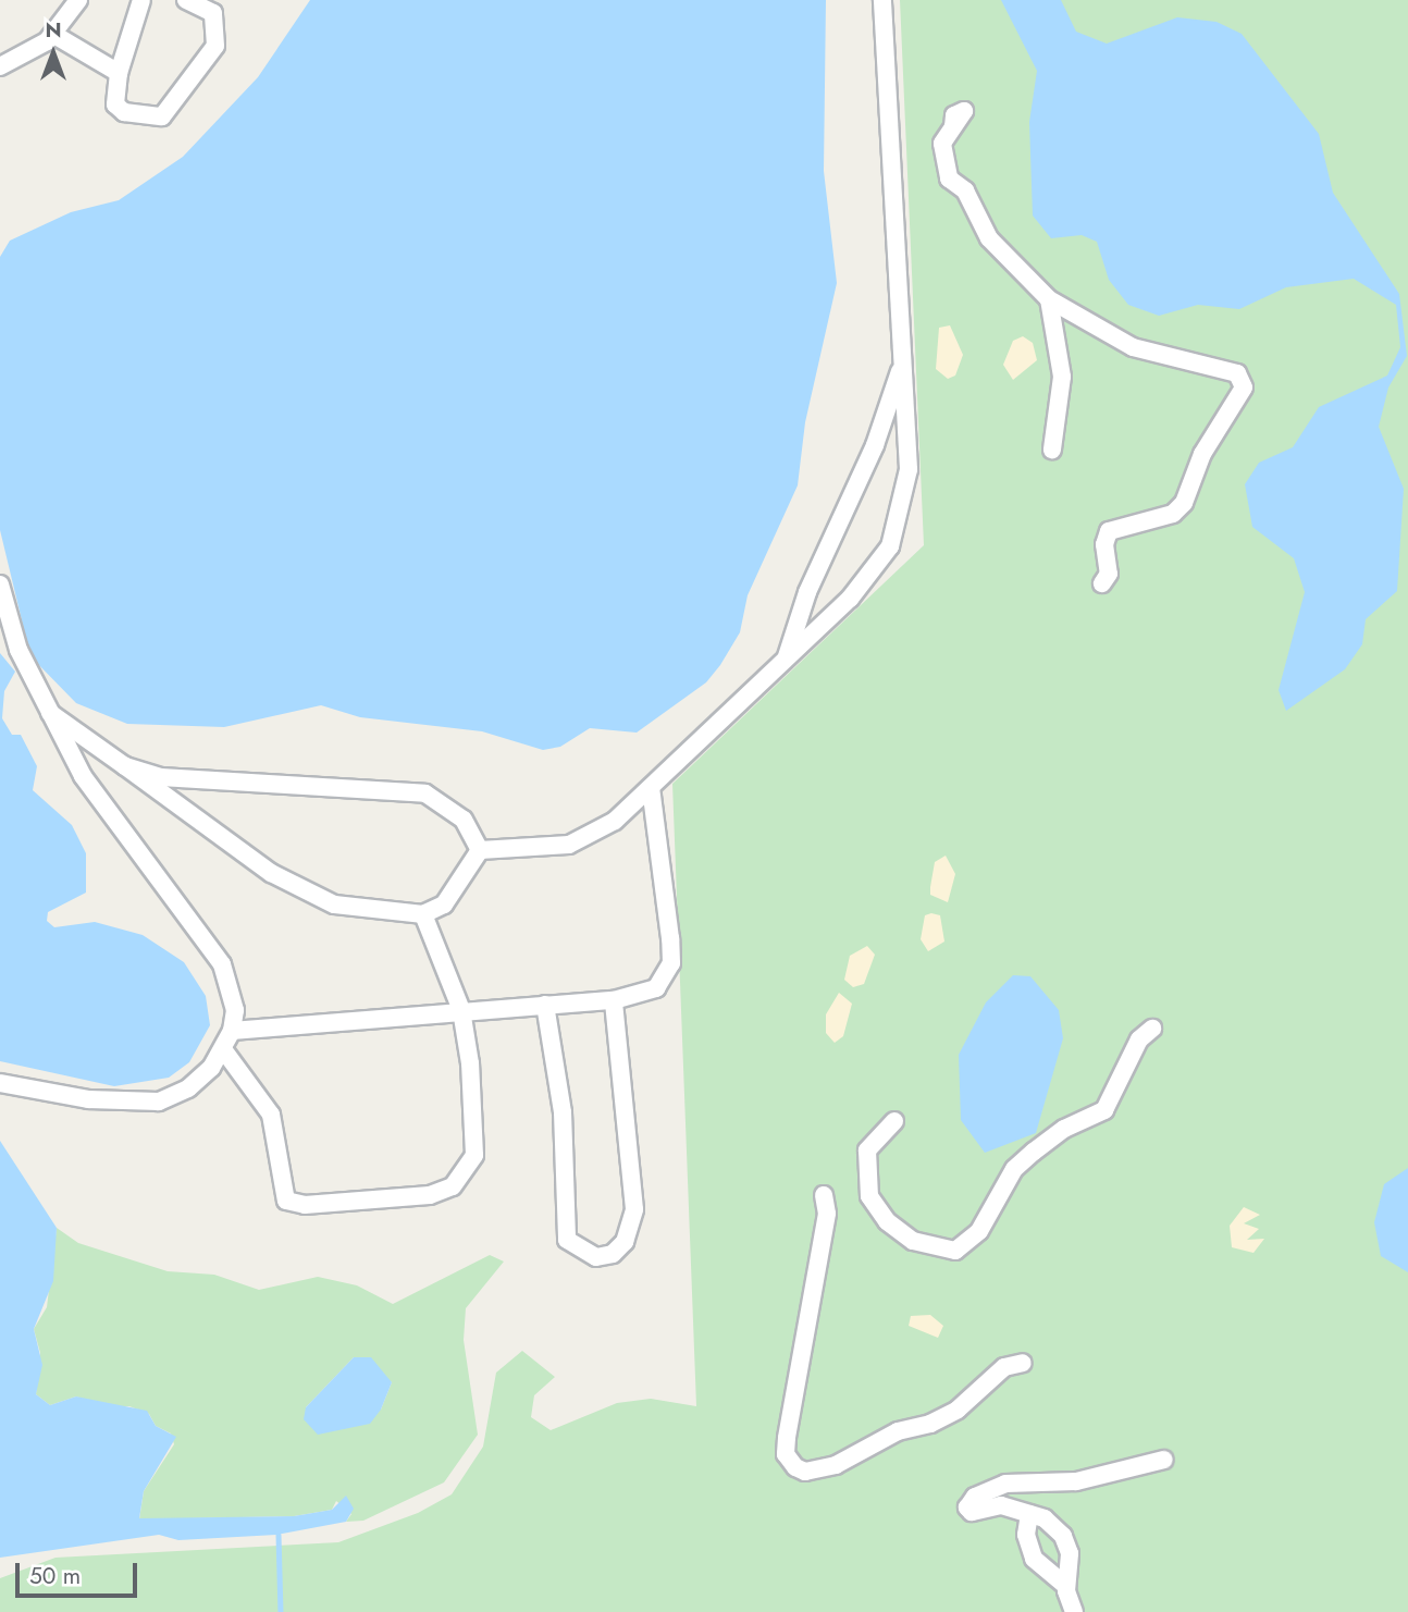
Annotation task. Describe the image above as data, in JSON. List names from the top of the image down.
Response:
{
  "scale_bar": "50 m",
  "north": "top"
}
